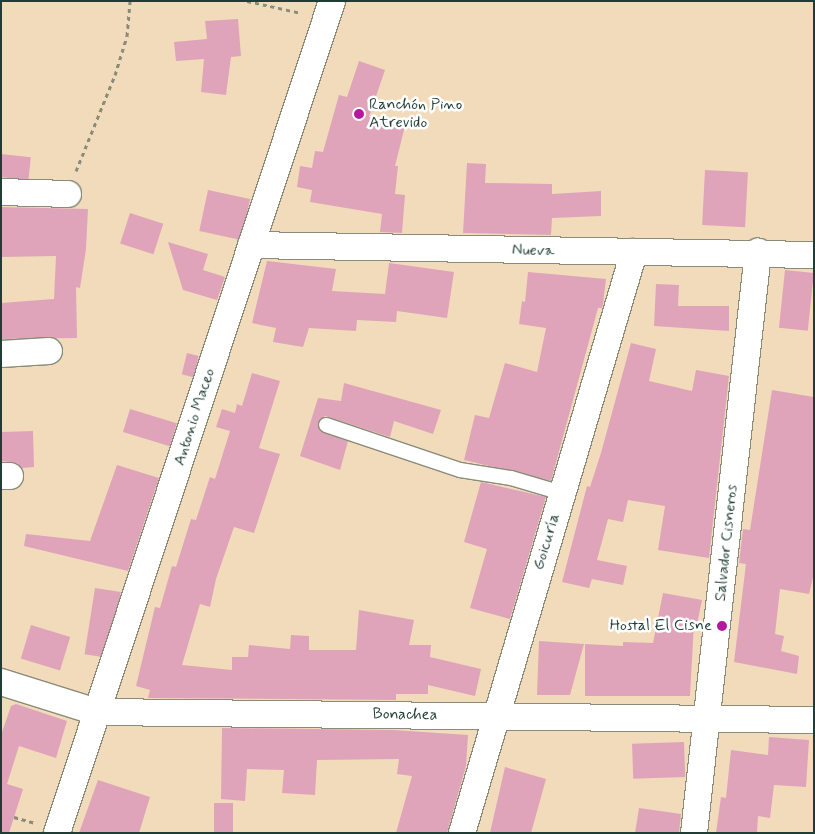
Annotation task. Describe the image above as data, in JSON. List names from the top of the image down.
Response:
{
  "streets": {
    "street": [
      "Nueva",
      "Antonio Maceo",
      "Goicuría",
      "Salvador Cisneros",
      "Bonachea"
    ]
  },
  "crossings": [
    ["Nueva", "Antonio Maceo"],
    ["Nueva", "Goicuría"],
    ["Nueva", "Salvador Cisneros"],
    ["Antonio Maceo", "Bonachea"],
    ["Goicuría", "Bonachea"],
    ["Salvador Cisneros", "Bonachea"]
  ],
  "places": ["Ranchón Pino Atrevido", "Hostal El Cisne"]
}
